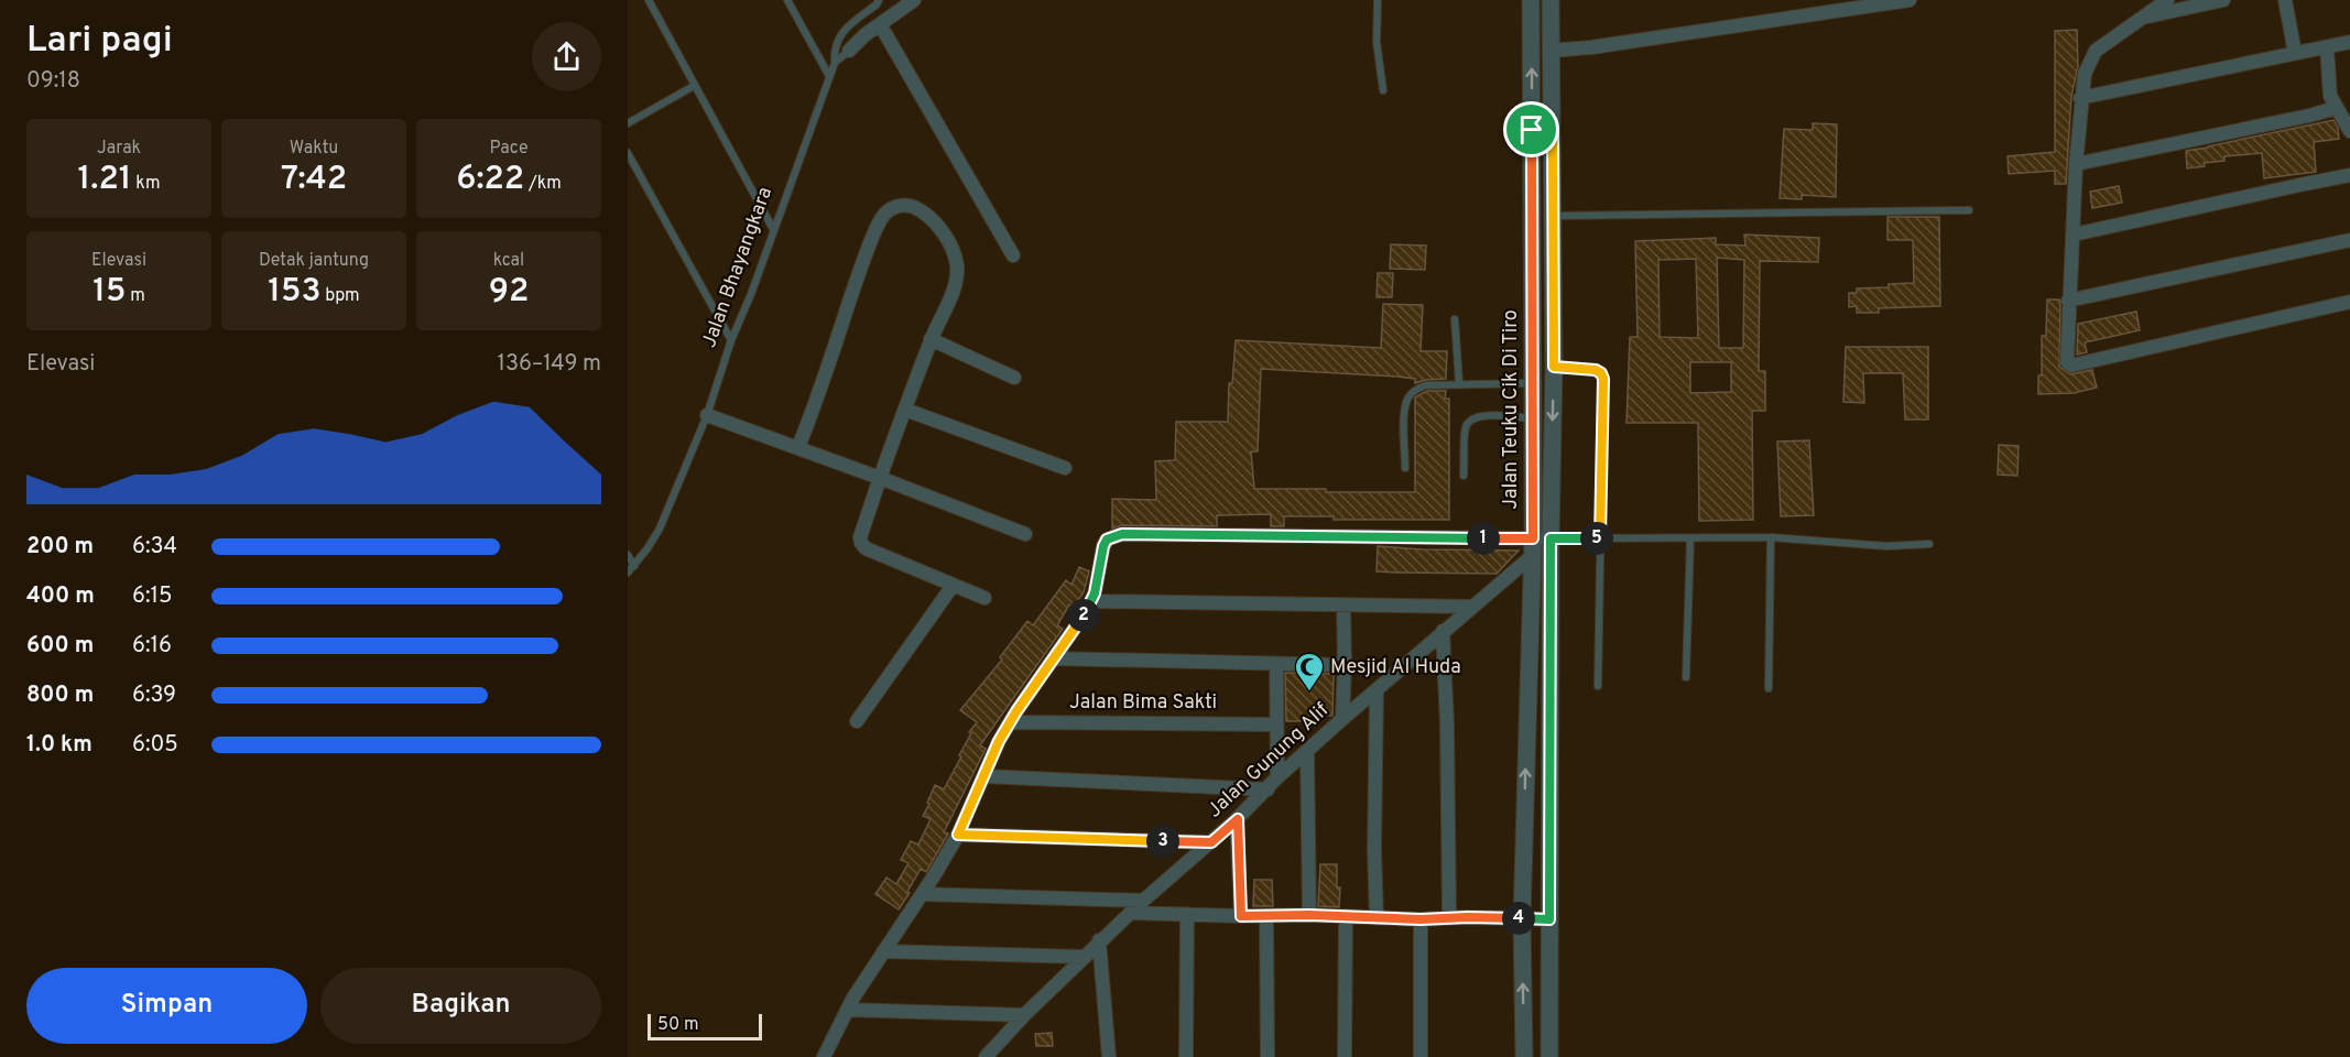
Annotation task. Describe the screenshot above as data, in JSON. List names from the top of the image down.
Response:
{
  "streets": {
    "street": [
      "Jalan Bhayangkara",
      "Jalan Teuku Cik Di Tiro",
      "Jalan Bima Sakti",
      "Jalan Gunung Alif"
    ]
  },
  "crossings": [
    ["Jalan Teuku Cik Di Tiro", "Jalan Gunung Alif"]
  ],
  "places": {
    "mosque": ["Mesjid Al Huda"]
  },
  "scale_bar": "50 m",
  "page": {
    "heading": ["Lari pagi", "09:18"],
    "stats": [
      ["Jarak", "1.21 km"],
      ["Waktu", "7:42"],
      ["Pace", "6:22 /km"],
      ["Elevasi", "15 m"],
      ["Detak jantung", "153 bpm"],
      ["kcal", "92"]
    ],
    "chart": ["Elevasi", "136–149 m"],
    "list": [
      {
        "name": "200 m",
        "note": "6:34"
      },
      {
        "name": "400 m",
        "note": "6:15"
      },
      {
        "name": "600 m",
        "note": "6:16"
      },
      {
        "name": "800 m",
        "note": "6:39"
      },
      {
        "name": "1.0 km",
        "note": "6:05"
      }
    ],
    "pins": [
      "1",
      "5",
      "2",
      "3",
      "4"
    ],
    "buttons": ["Simpan", "Bagikan"],
    "scale": "50 m"
  }
}
